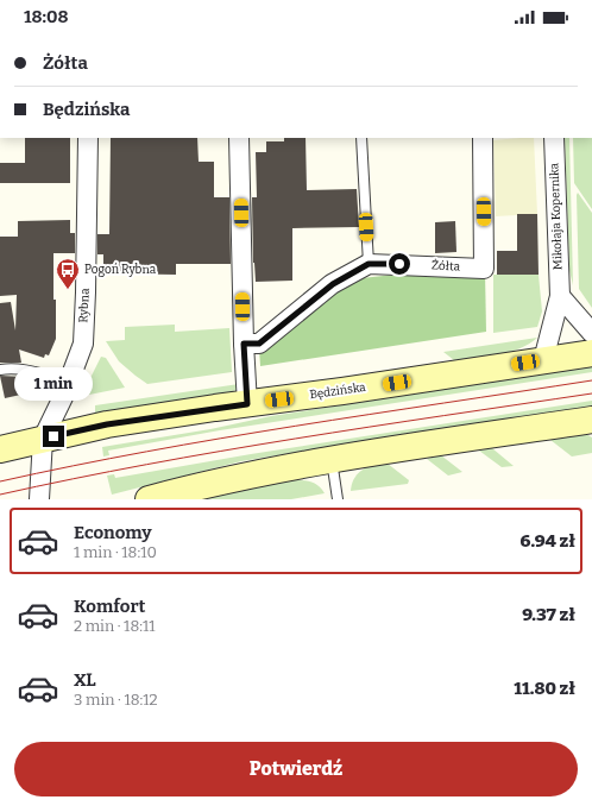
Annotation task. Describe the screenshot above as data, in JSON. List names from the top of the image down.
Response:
{
  "streets": {
    "street": [
      "Mikołaja Kopernika",
      "Żółta",
      "Rybna",
      "Będzińska"
    ]
  },
  "crossings": [
    ["Mikołaja Kopernika", "Będzińska"],
    ["Rybna", "Będzińska"]
  ],
  "places": {
    "bus stop": ["Pogoń Rybna"]
  },
  "page": {
    "status": "18:08",
    "banner": ["Żółta", "Będzińska"],
    "bubble": "1 min",
    "list": [
      {
        "name": "Economy",
        "note": "1 min · 18:10",
        "value": "6.94 zł"
      },
      {
        "name": "Komfort",
        "note": "2 min · 18:11",
        "value": "9.37 zł"
      },
      {
        "name": "XL",
        "note": "3 min · 18:12",
        "value": "11.80 zł"
      }
    ],
    "buttons": "Potwierdź"
  }
}
